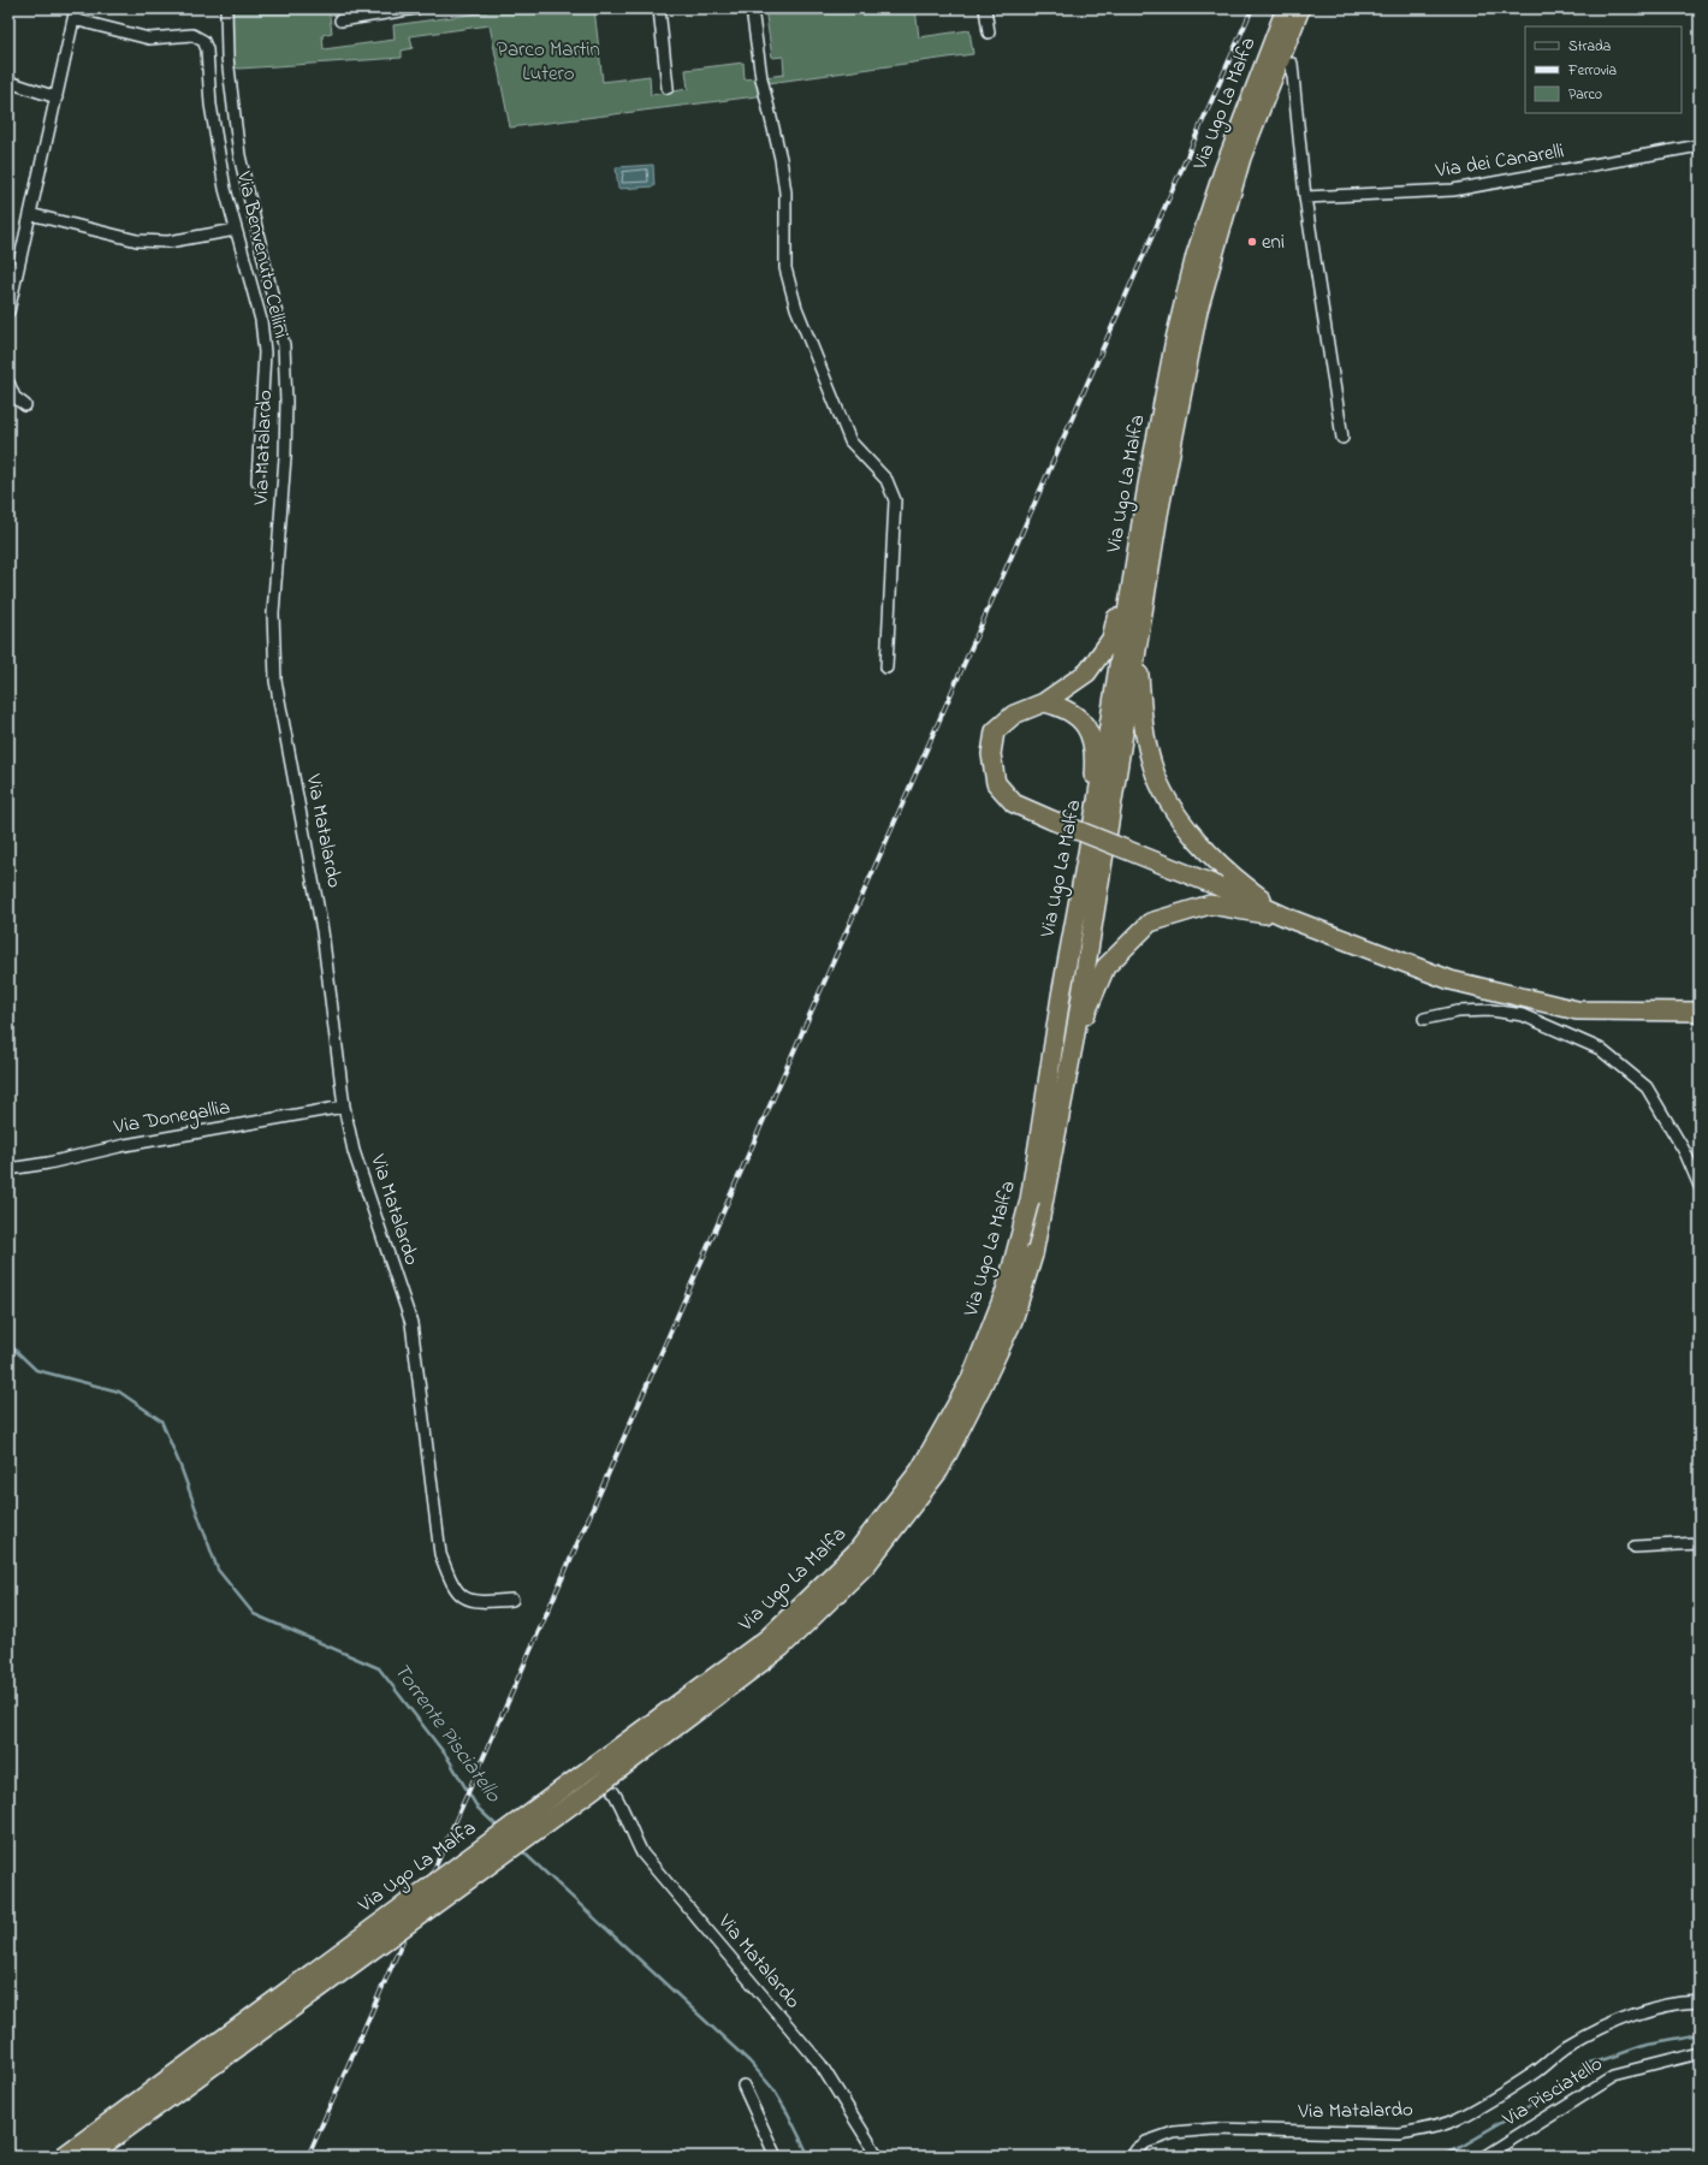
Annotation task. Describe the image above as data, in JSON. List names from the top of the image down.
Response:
{
  "streets": {
    "highway": ["Via Ugo La Malfa"],
    "street": [
      "Via dei Canarelli",
      "Via Benvenuto Cellini",
      "Via Matalardo",
      "Via Donegallia",
      "Via Pisciatello"
    ]
  },
  "crossings": [
    ["Via Matalardo", "Via Donegallia"]
  ],
  "water": ["Torrente Pisciatello"],
  "parks": ["Parco Martin Lutero"],
  "places": ["eni"],
  "legend": ["Strada", "Ferrovia", "Parco"]
}
